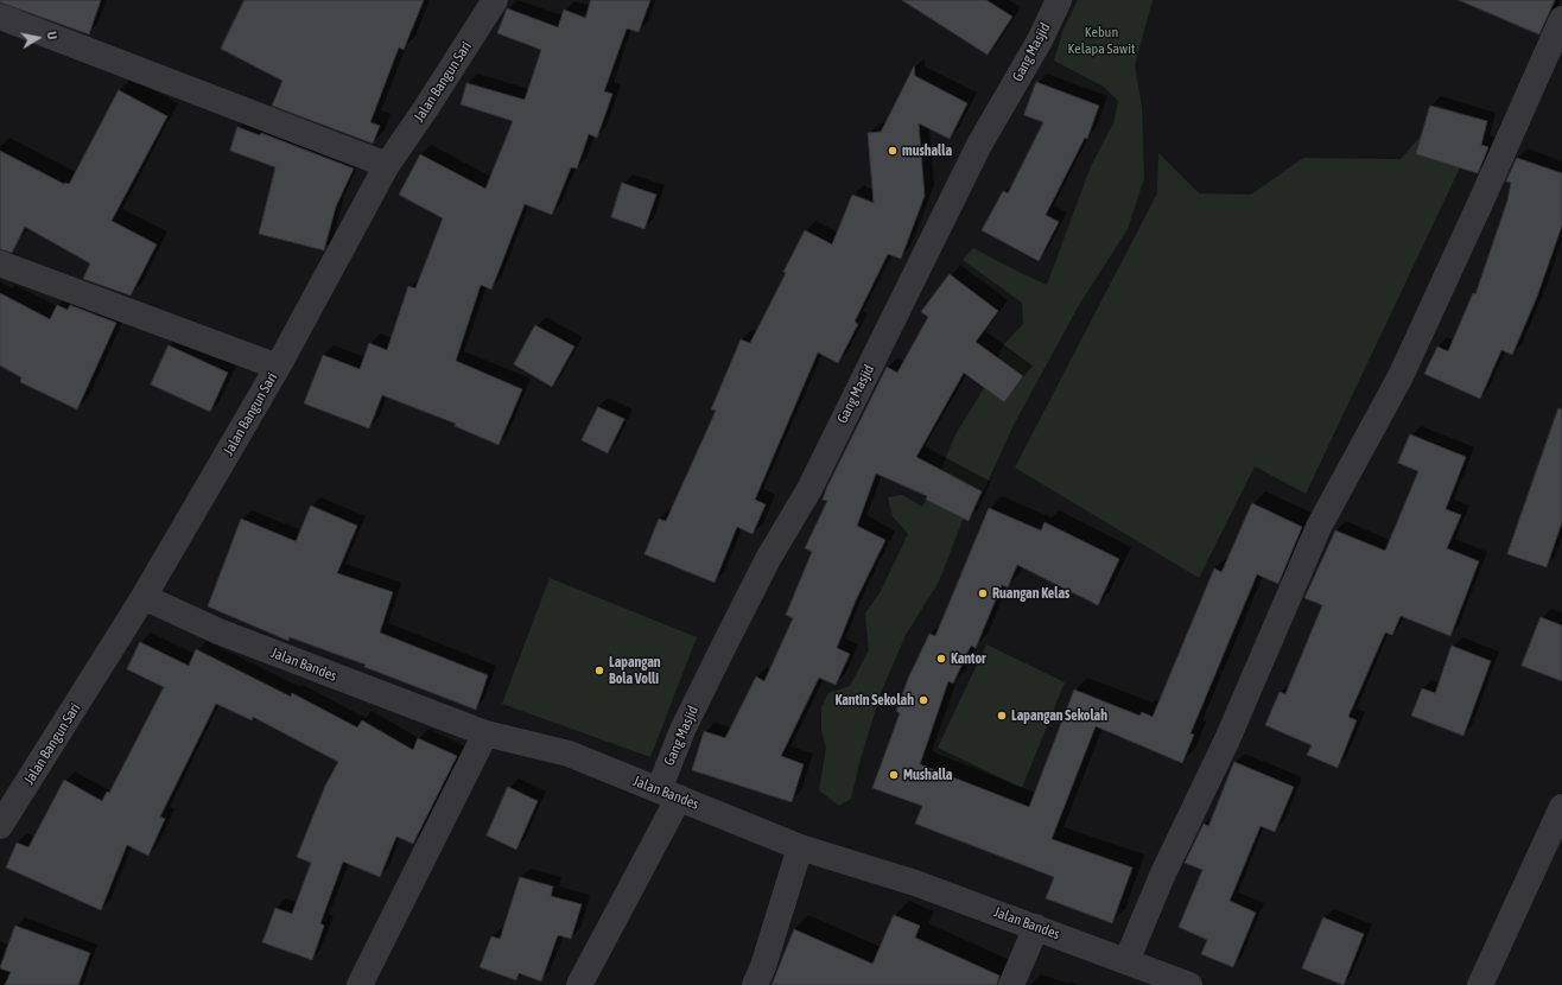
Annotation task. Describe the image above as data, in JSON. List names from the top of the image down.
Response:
{
  "streets": {
    "street": ["Gang Masjid", "Jalan Bangun Sari", "Jalan Bandes"]
  },
  "crossings": [
    ["Gang Masjid", "Jalan Bandes"],
    ["Jalan Bangun Sari", "Jalan Bandes"]
  ],
  "parks": ["Kebun Kelapa Sawit"],
  "places": [
    "mushalla",
    "Ruangan Kelas",
    "Kantor",
    "Lapangan Bola Volli",
    "Kantin Sekolah",
    "Lapangan Sekolah",
    "Mushalla"
  ],
  "north": "right"
}
